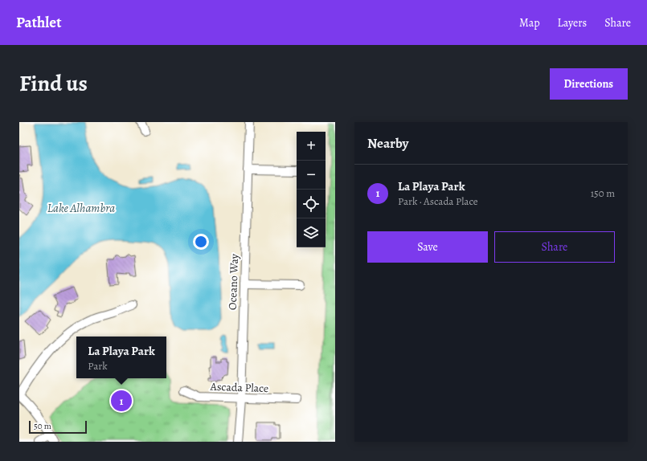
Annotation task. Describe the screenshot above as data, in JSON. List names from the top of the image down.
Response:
{
  "streets": {
    "street": ["Oceano Way", "Ascada Place"]
  },
  "crossings": [
    ["Oceano Way", "Ascada Place"]
  ],
  "water": ["Lake Alhambra"],
  "scale_bar": "50 m",
  "page": {
    "header": "Pathlet",
    "nav": ["Map", "Layers", "Share"],
    "title": "Find us",
    "buttons": [
      "Directions",
      ["Save", "Share"]
    ],
    "heading": "Nearby",
    "map_buttons": ["+", "−"],
    "list": [
      {
        "mark": "1",
        "name": "La Playa Park",
        "note": "Park · Ascada Place",
        "value": "150 m"
      }
    ],
    "popup": ["La Playa Park", "Park"],
    "pins": "1",
    "scale": "50 m"
  }
}
